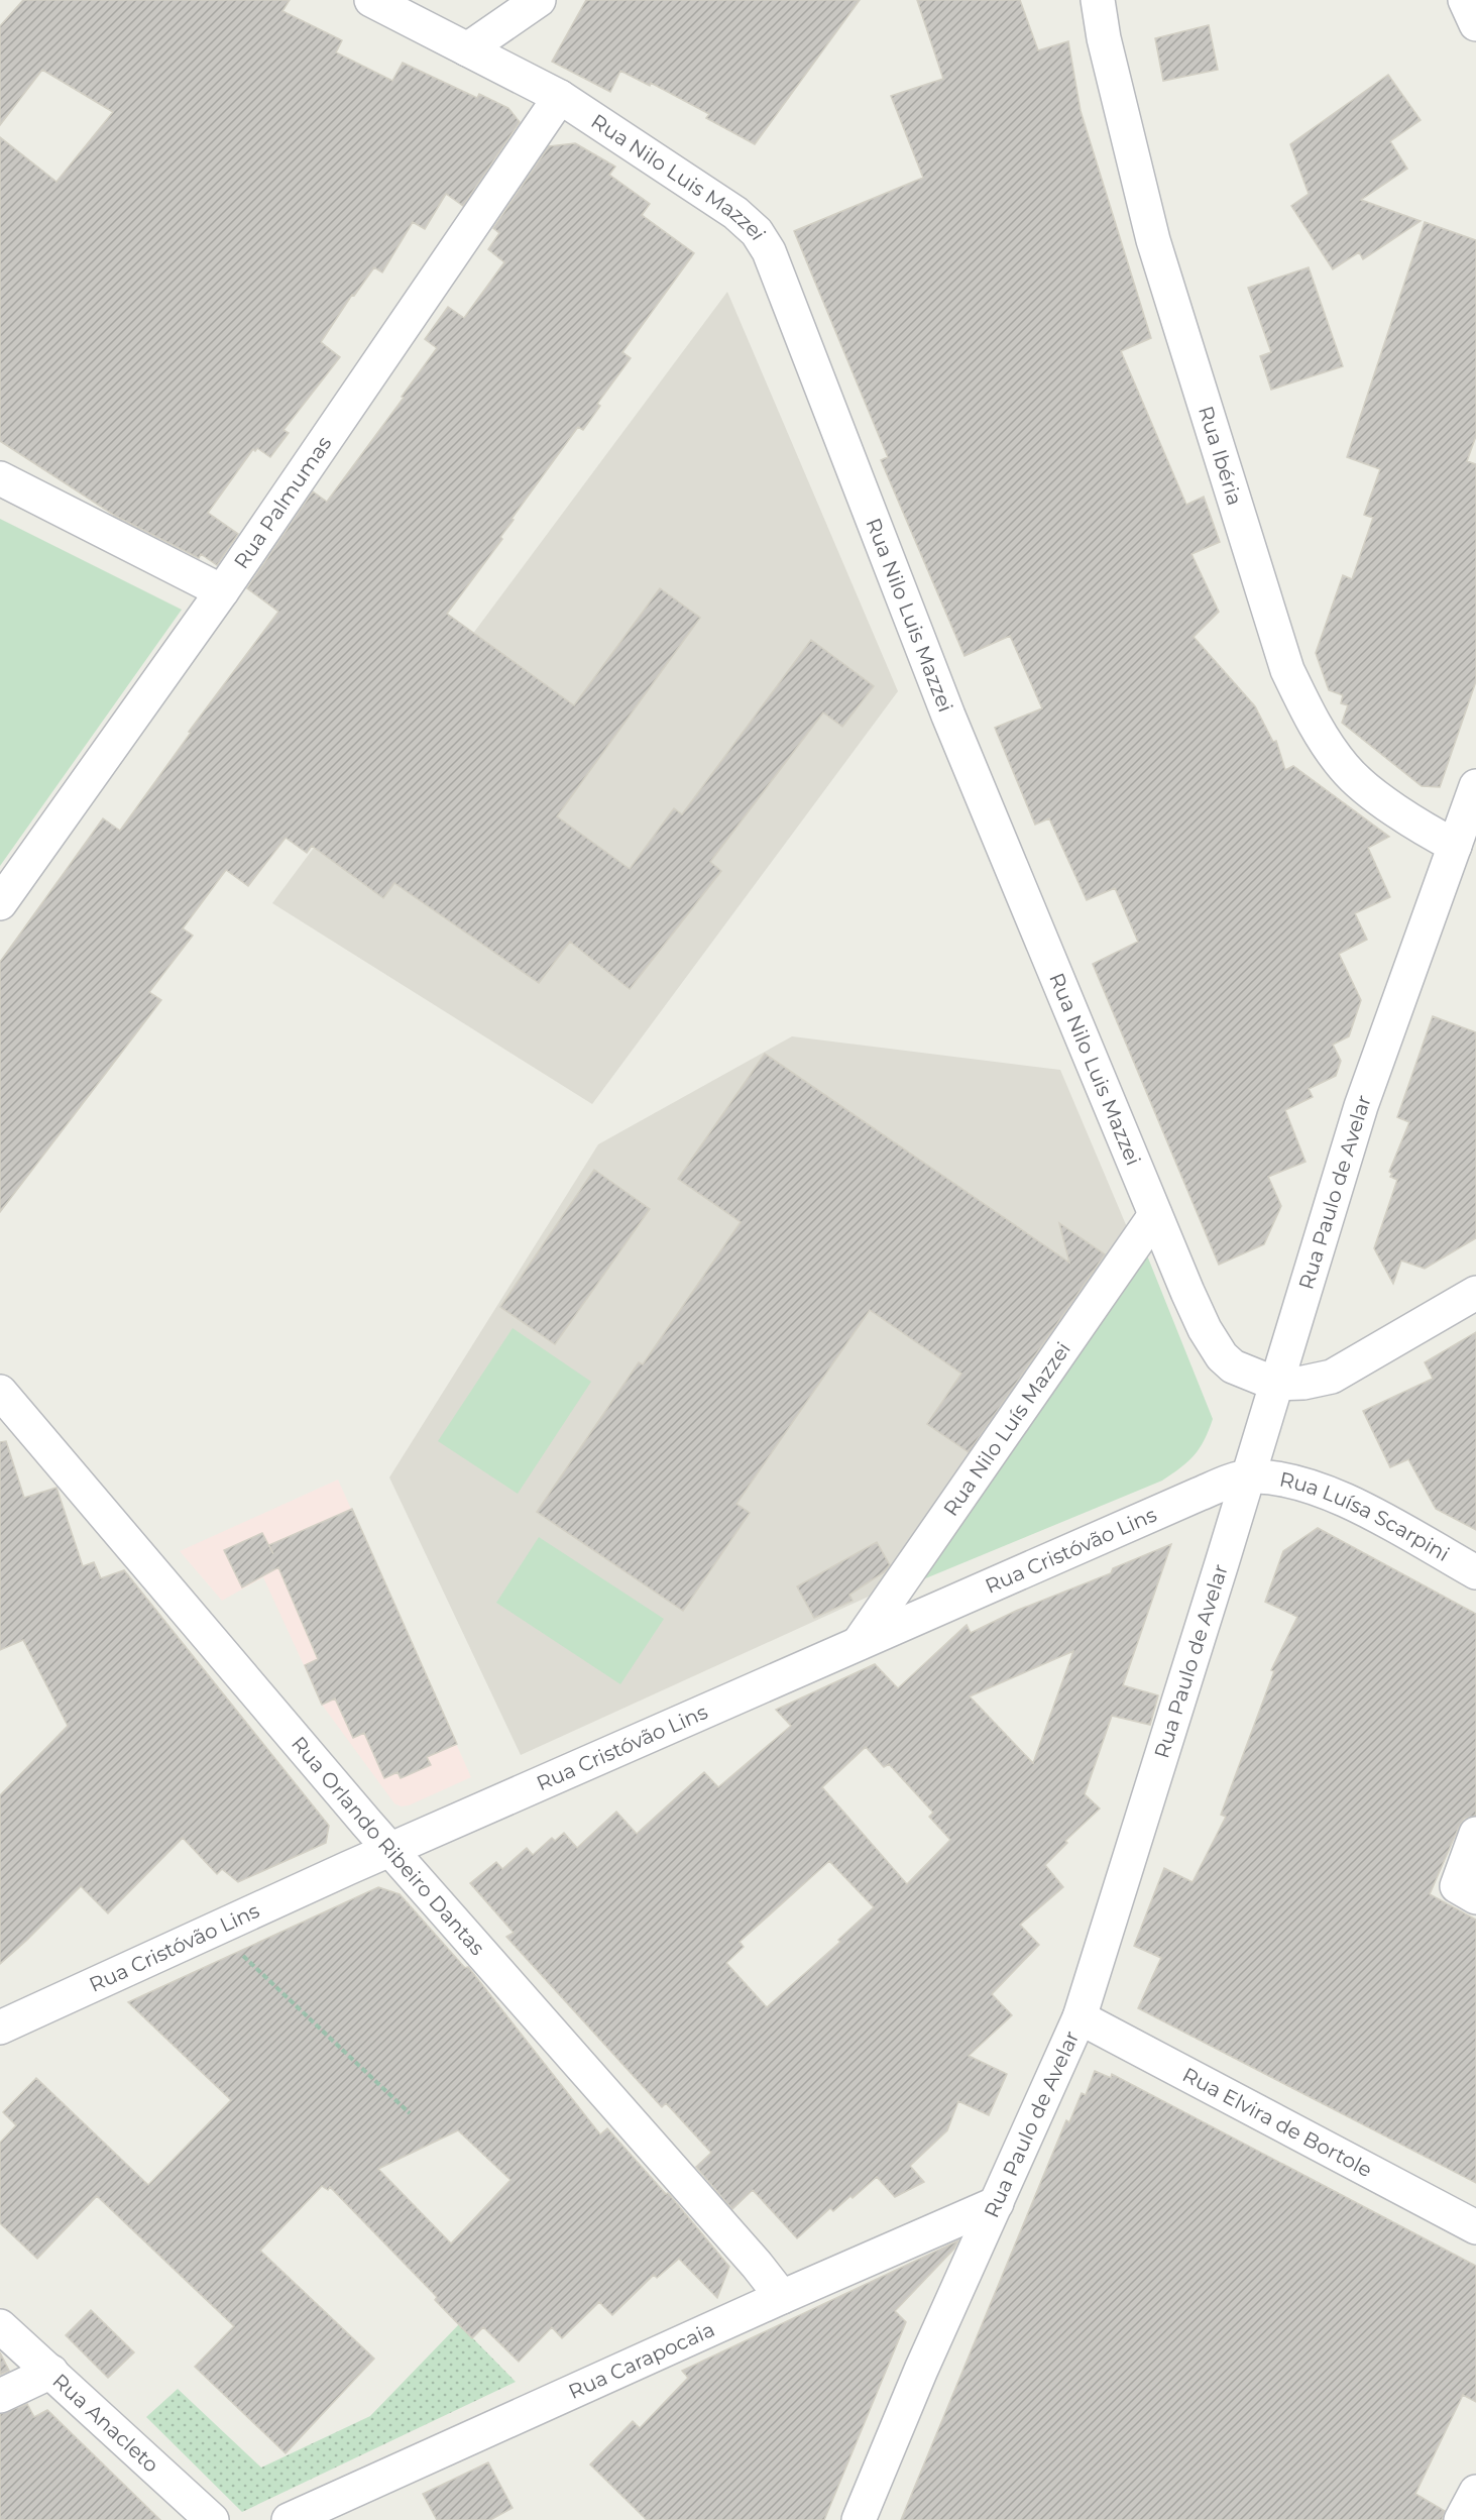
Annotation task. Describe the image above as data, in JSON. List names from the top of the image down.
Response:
{
  "streets": {
    "street": [
      "Rua Nilo Luis Mazzei",
      "Rua Ibéria",
      "Rua Palmumas",
      "Rua Paulo de Avelar",
      "Rua Nilo Luís Mazzei",
      "Rua Luísa Scarpini",
      "Rua Cristóvão Lins",
      "Rua Orlando Ribeiro Dantas",
      "Rua Elvira de Bortole",
      "Rua Carapocaia",
      "Rua Anacleto"
    ]
  },
  "crossings": [
    ["Rua Nilo Luis Mazzei", "Rua Palmumas"],
    ["Rua Nilo Luis Mazzei", "Rua Paulo de Avelar"],
    ["Rua Nilo Luis Mazzei", "Rua Nilo Luís Mazzei"],
    ["Rua Ibéria", "Rua Paulo de Avelar"],
    ["Rua Paulo de Avelar", "Rua Luísa Scarpini"],
    ["Rua Paulo de Avelar", "Rua Cristóvão Lins"],
    ["Rua Paulo de Avelar", "Rua Elvira de Bortole"],
    ["Rua Paulo de Avelar", "Rua Carapocaia"],
    ["Rua Nilo Luís Mazzei", "Rua Cristóvão Lins"],
    ["Rua Luísa Scarpini", "Rua Cristóvão Lins"],
    ["Rua Cristóvão Lins", "Rua Orlando Ribeiro Dantas"],
    ["Rua Orlando Ribeiro Dantas", "Rua Carapocaia"]
  ]
}
